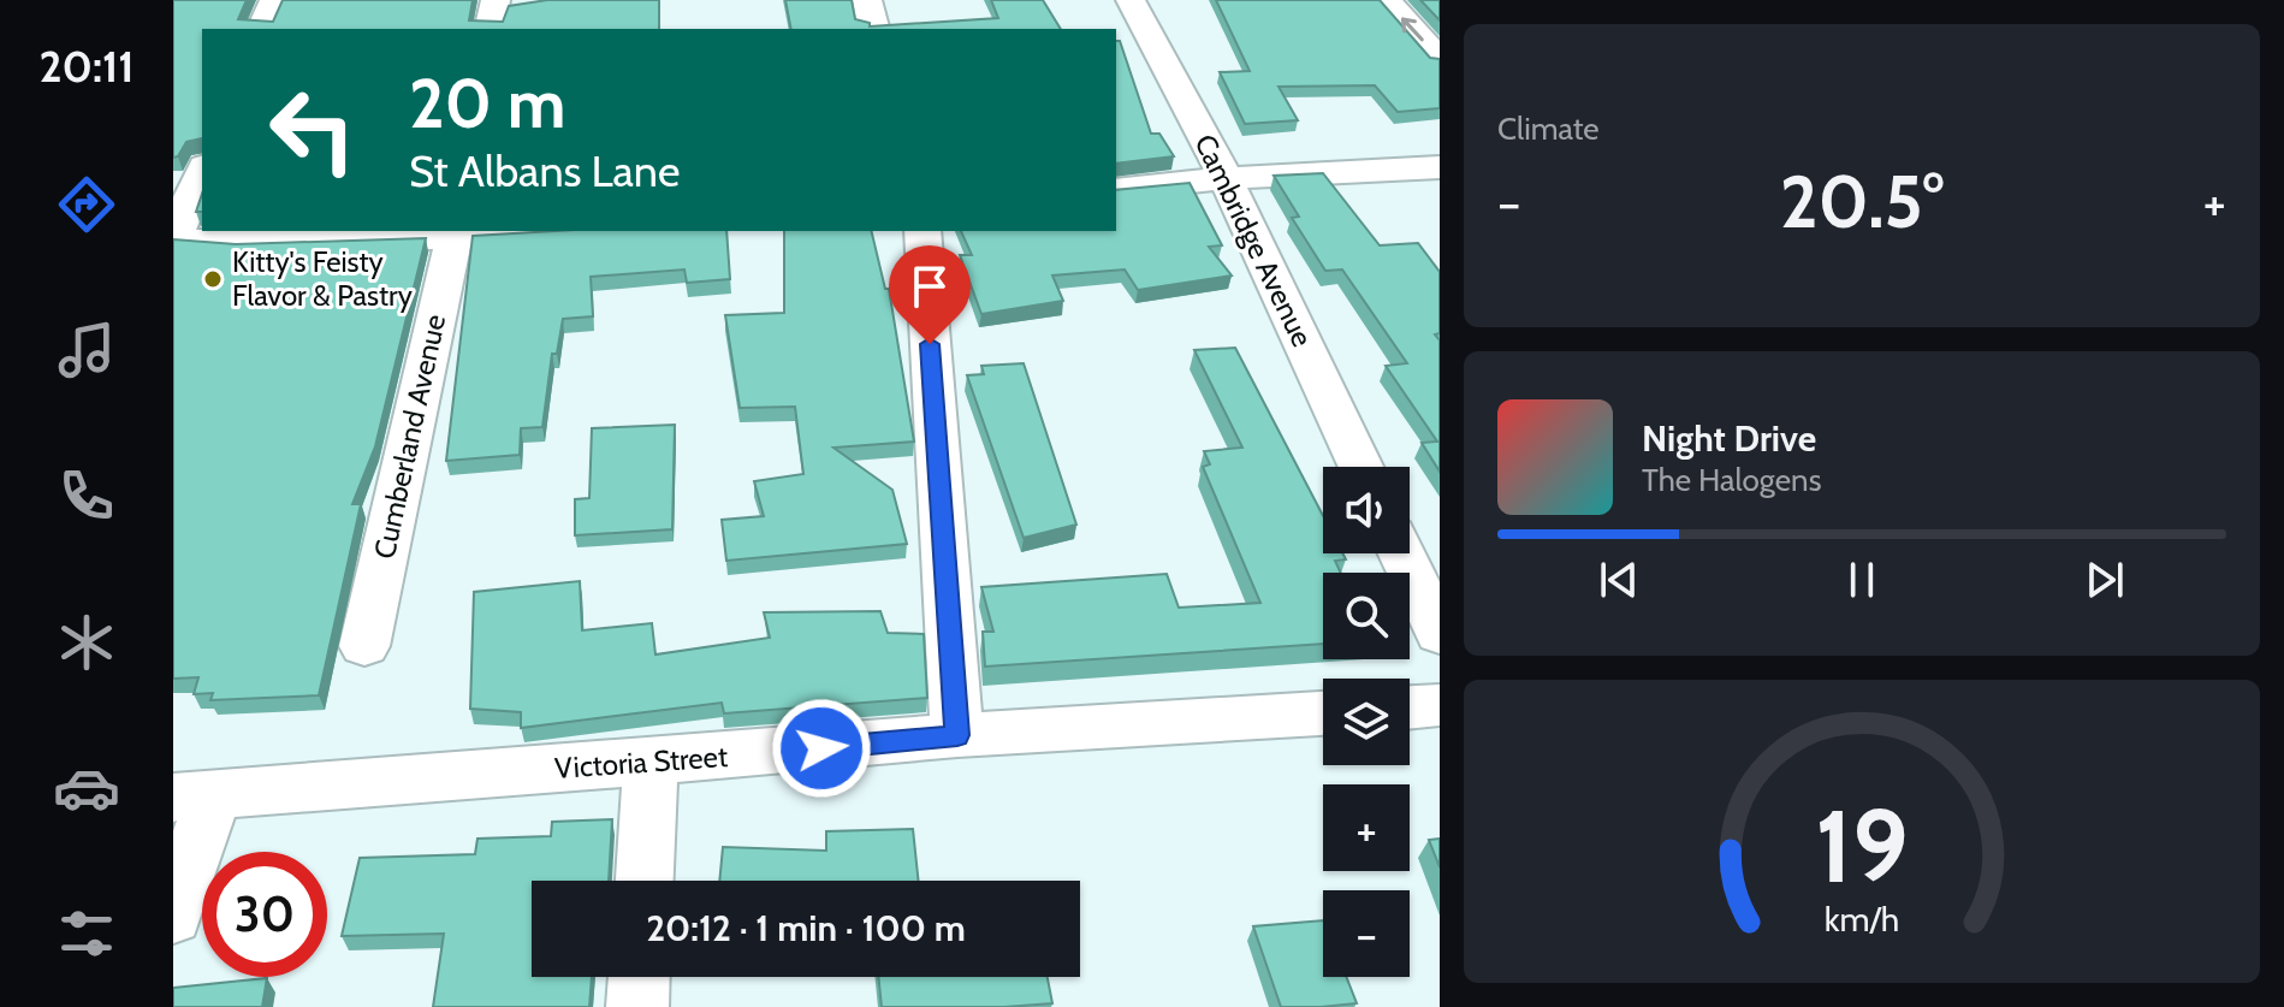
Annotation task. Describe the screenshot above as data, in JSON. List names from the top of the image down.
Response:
{
  "streets": {
    "street": ["Cambridge Avenue", "Cumberland Avenue", "Victoria Street"]
  },
  "places": ["Kitty's Feisty Flavor & Pastry"],
  "page": {
    "tabs": "20:11",
    "tile": "Climate",
    "turn": ["20 m", "St Albans Lane"],
    "heat": ["−", "20.5°", "+"],
    "song": ["Night Drive", "The Halogens"],
    "map_buttons": ["+", "−"],
    "limit": "30",
    "trip": "20:12 · 1 min · 100 m",
    "gauge": ["19", "km/h"]
  }
}
